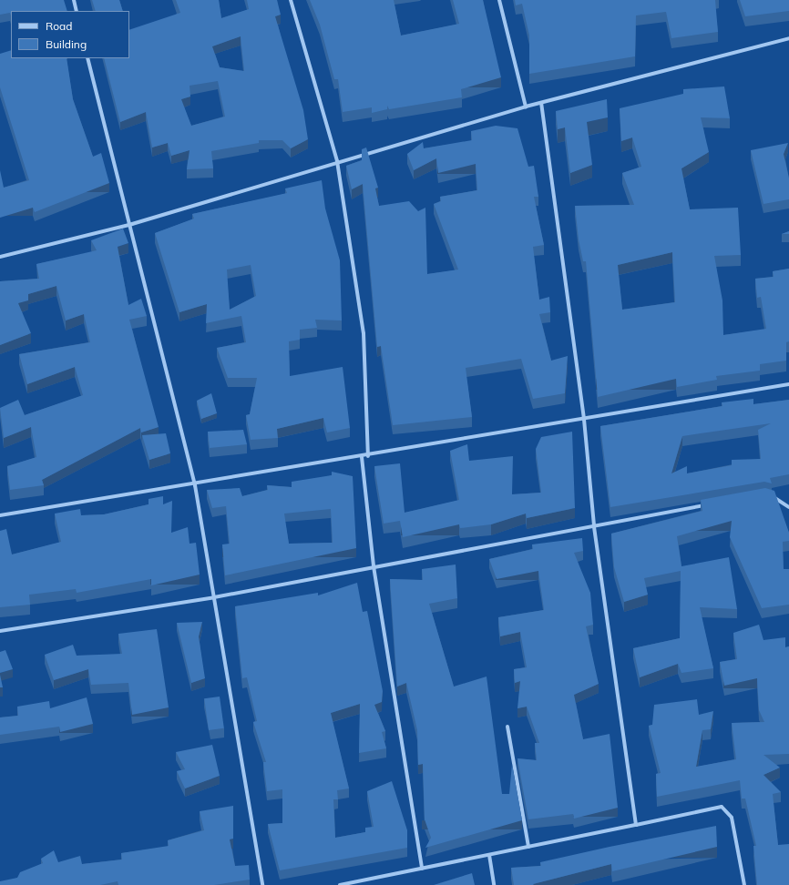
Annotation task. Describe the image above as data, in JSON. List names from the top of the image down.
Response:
{
  "legend": ["Road", "Building"]
}
